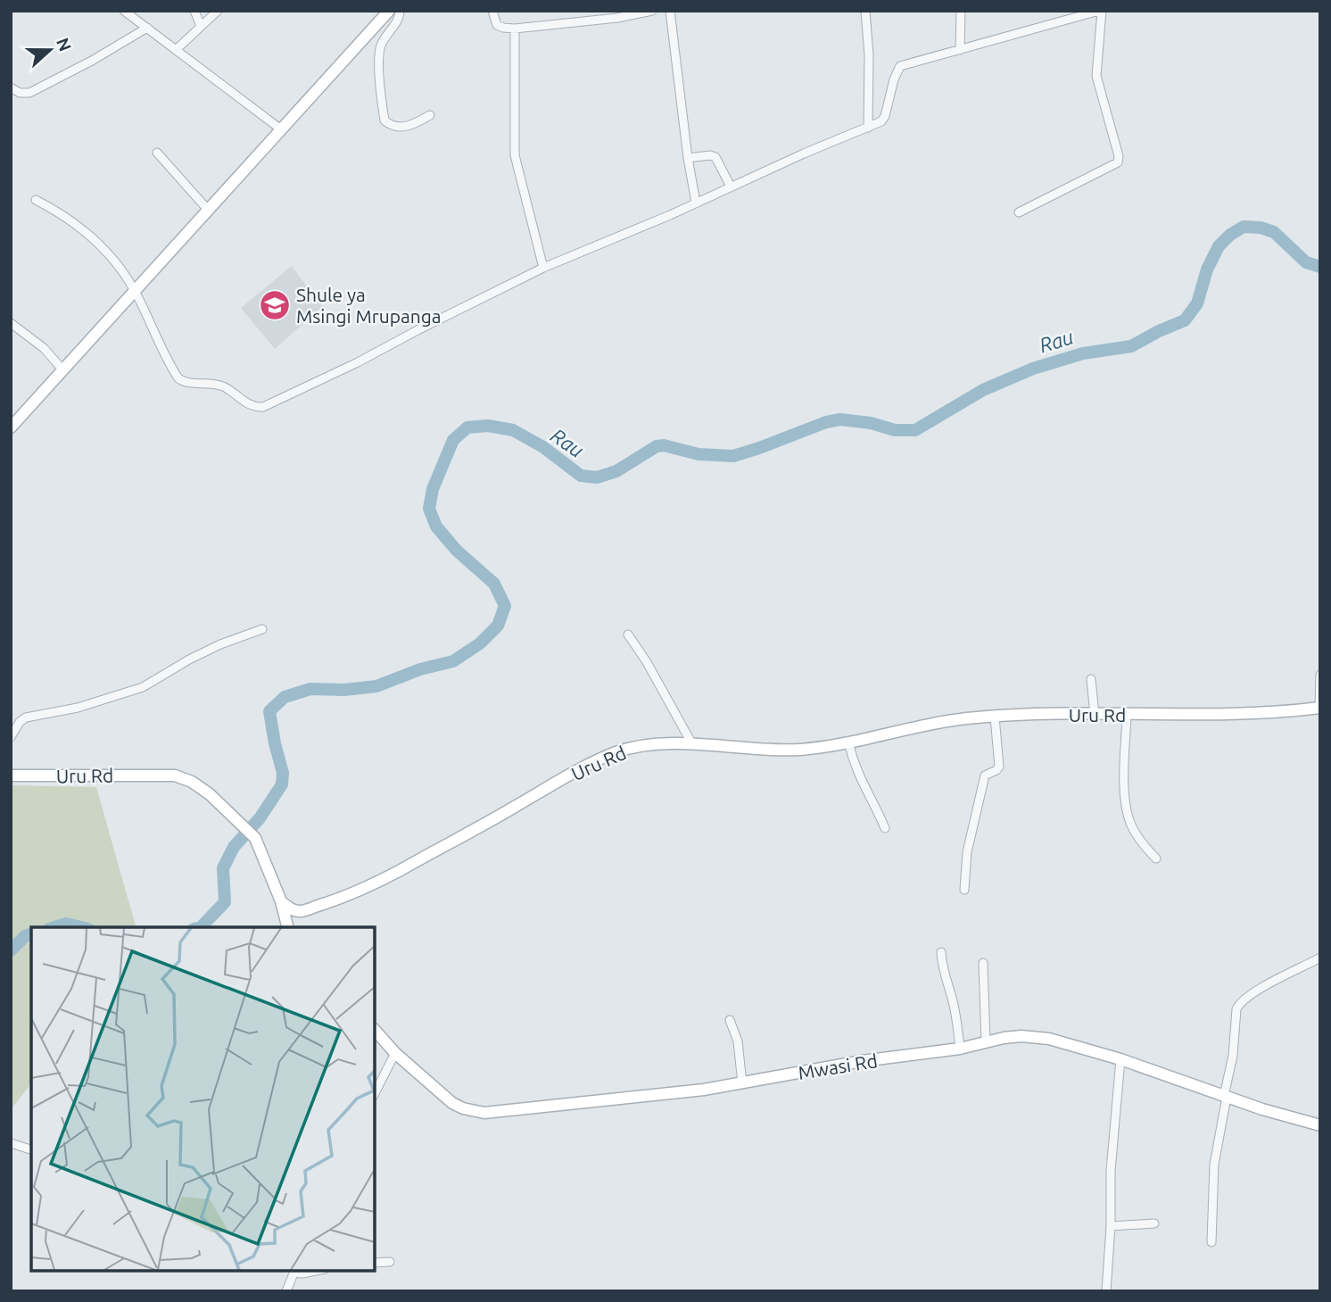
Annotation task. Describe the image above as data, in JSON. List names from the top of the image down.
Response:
{
  "streets": {
    "street": ["Uru Rd", "Mwasi Rd"]
  },
  "water": ["Rau"],
  "places": {
    "school or university": ["Shule ya Msingi Mrupanga"]
  },
  "north": "right"
}
